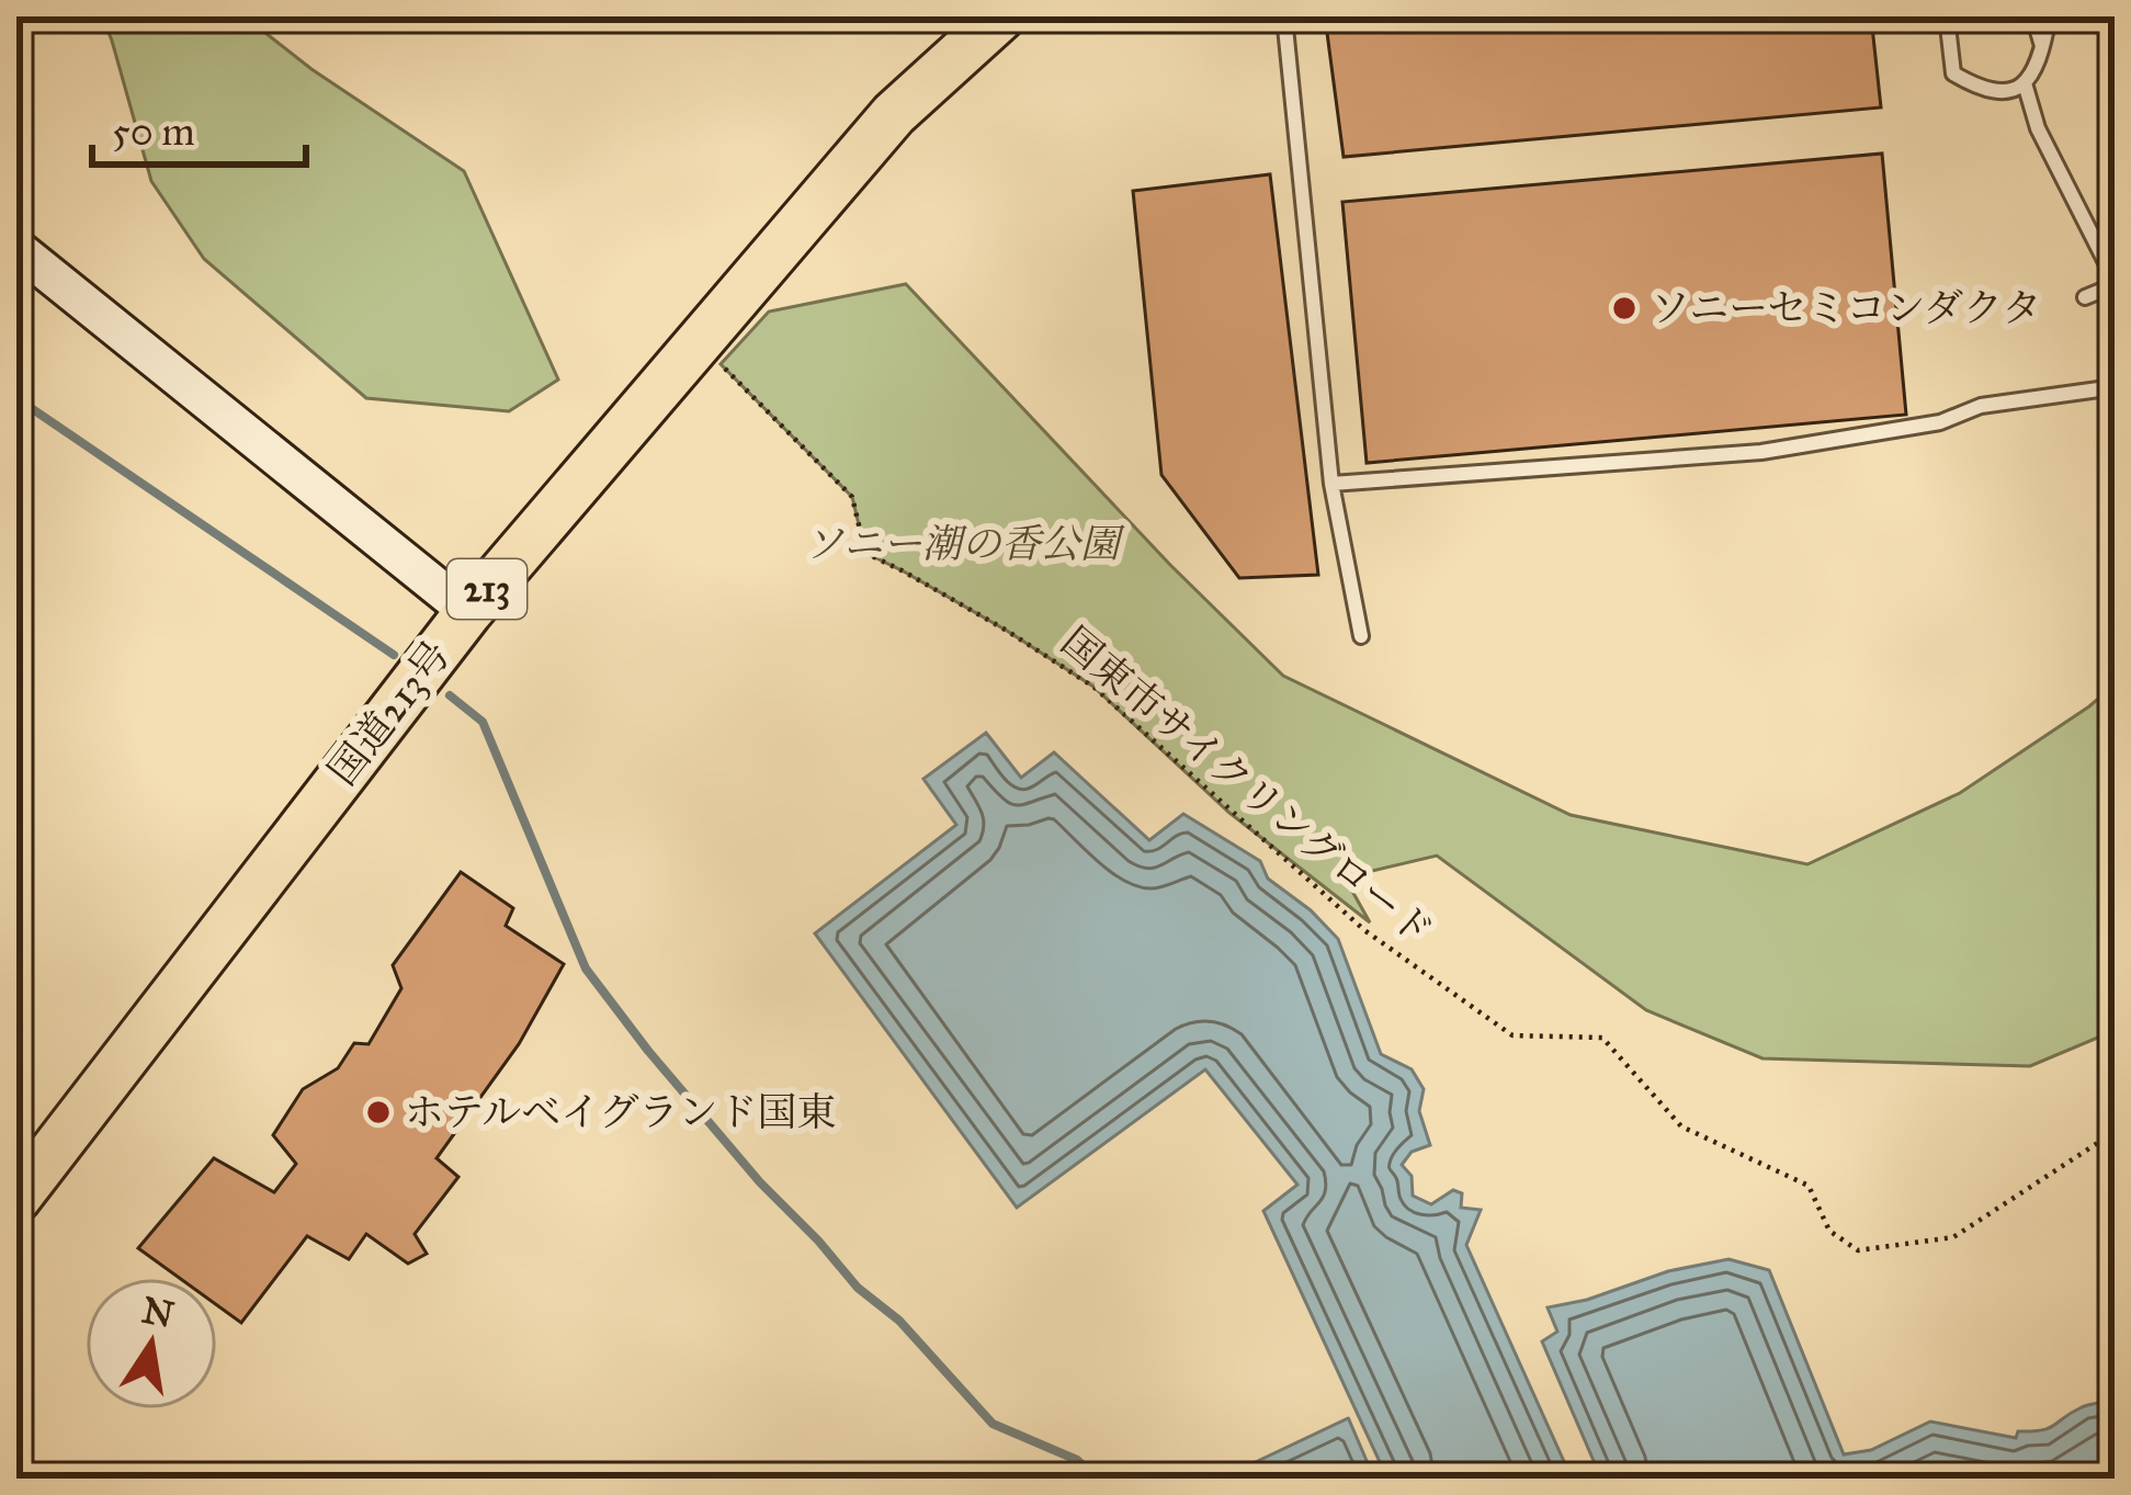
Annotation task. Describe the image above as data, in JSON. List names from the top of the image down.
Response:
{
  "streets": {
    "highway": ["213", "国道213号"],
    "path": ["国東市サイクリングロード"]
  },
  "parks": ["ソニー潮の香公園"],
  "places": ["ソニーセミコンダクタ", "ホテルベイグランド国東"],
  "scale_bar": "50 m",
  "north": "top"
}
